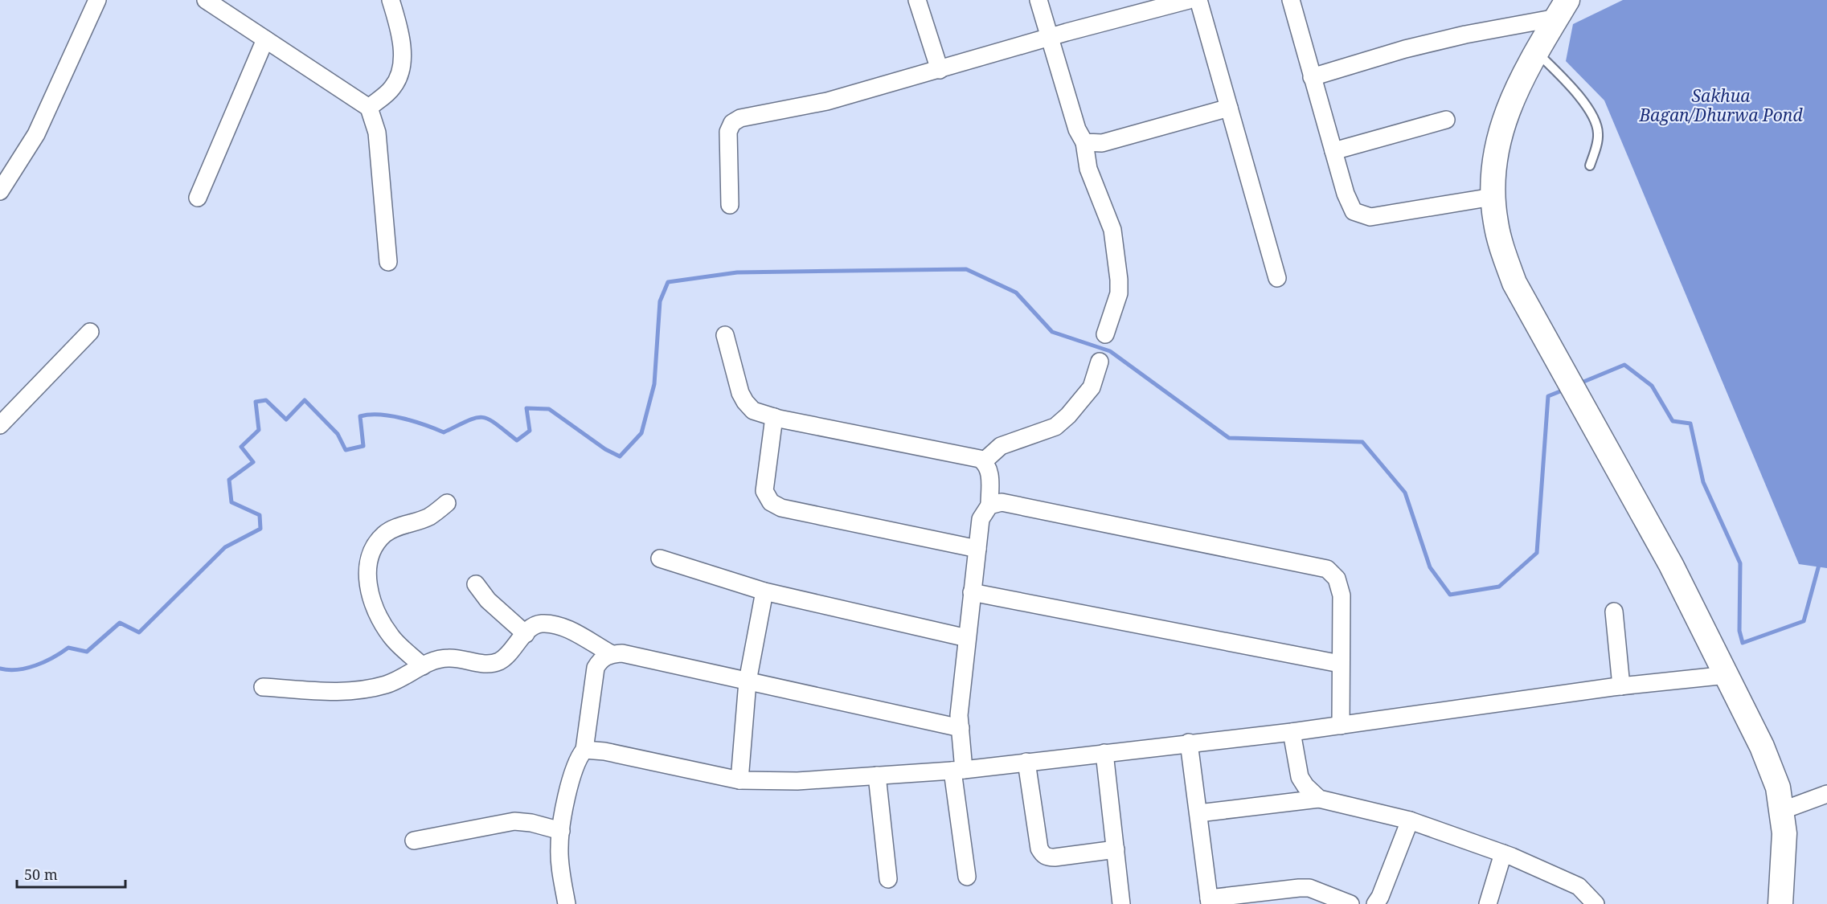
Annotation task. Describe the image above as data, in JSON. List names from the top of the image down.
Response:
{
  "water": ["Sakhua Bagan/Dhurwa Pond"],
  "scale_bar": "50 m"
}
